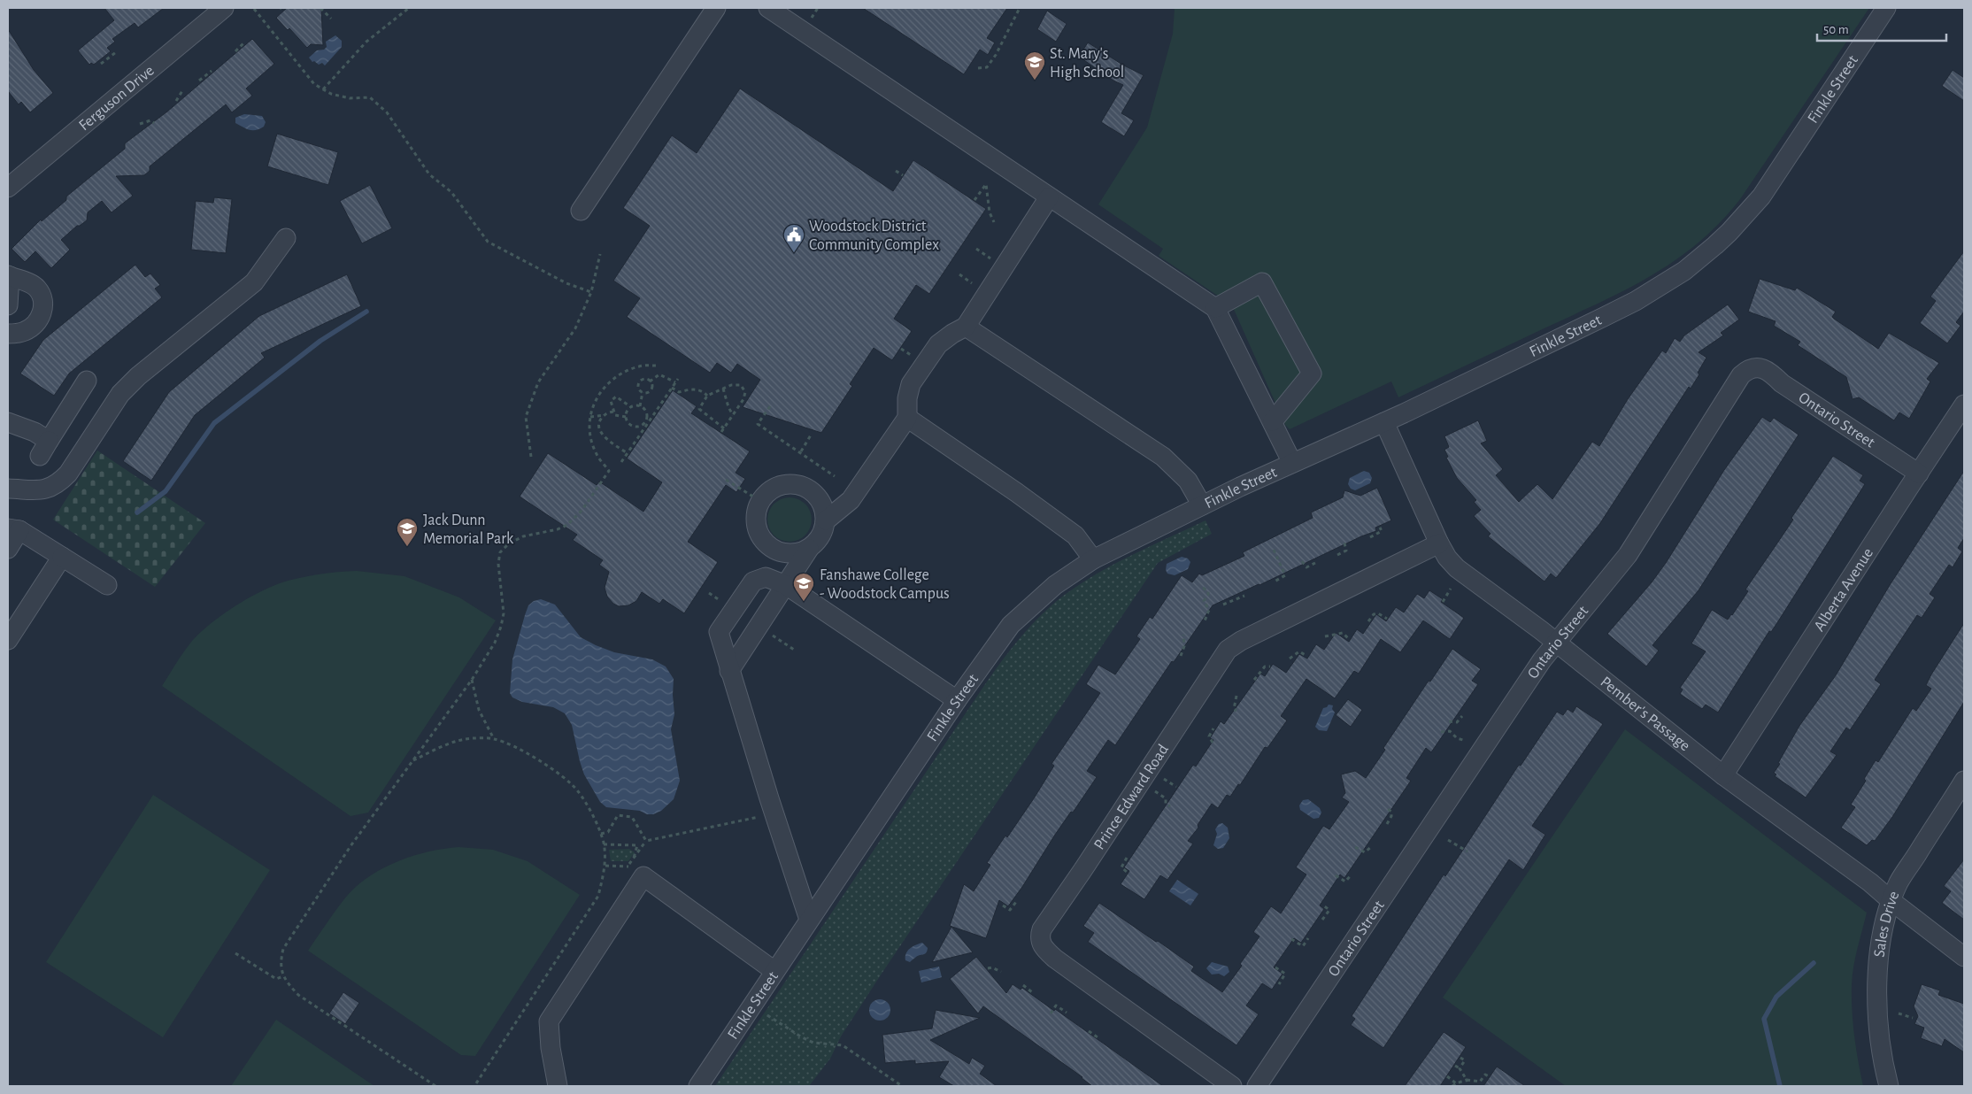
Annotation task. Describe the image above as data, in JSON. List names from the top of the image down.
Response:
{
  "streets": {
    "street": [
      "Finkle Street",
      "Ferguson Drive",
      "Ontario Street",
      "Alberta Avenue",
      "Pember's Passage",
      "Prince Edward Road",
      "Sales Drive"
    ]
  },
  "crossings": [
    ["Finkle Street", "Pember's Passage"],
    ["Ontario Street", "Alberta Avenue"],
    ["Ontario Street", "Pember's Passage"],
    ["Alberta Avenue", "Pember's Passage"],
    ["Pember's Passage", "Prince Edward Road"],
    ["Pember's Passage", "Sales Drive"]
  ],
  "places": {
    "school or university": ["St. Mary's High School", "Jack Dunn Memorial Park", "Fanshawe College - Woodstock Campus"],
    "public building": ["Woodstock District Community Complex"]
  },
  "scale_bar": "50 m"
}
